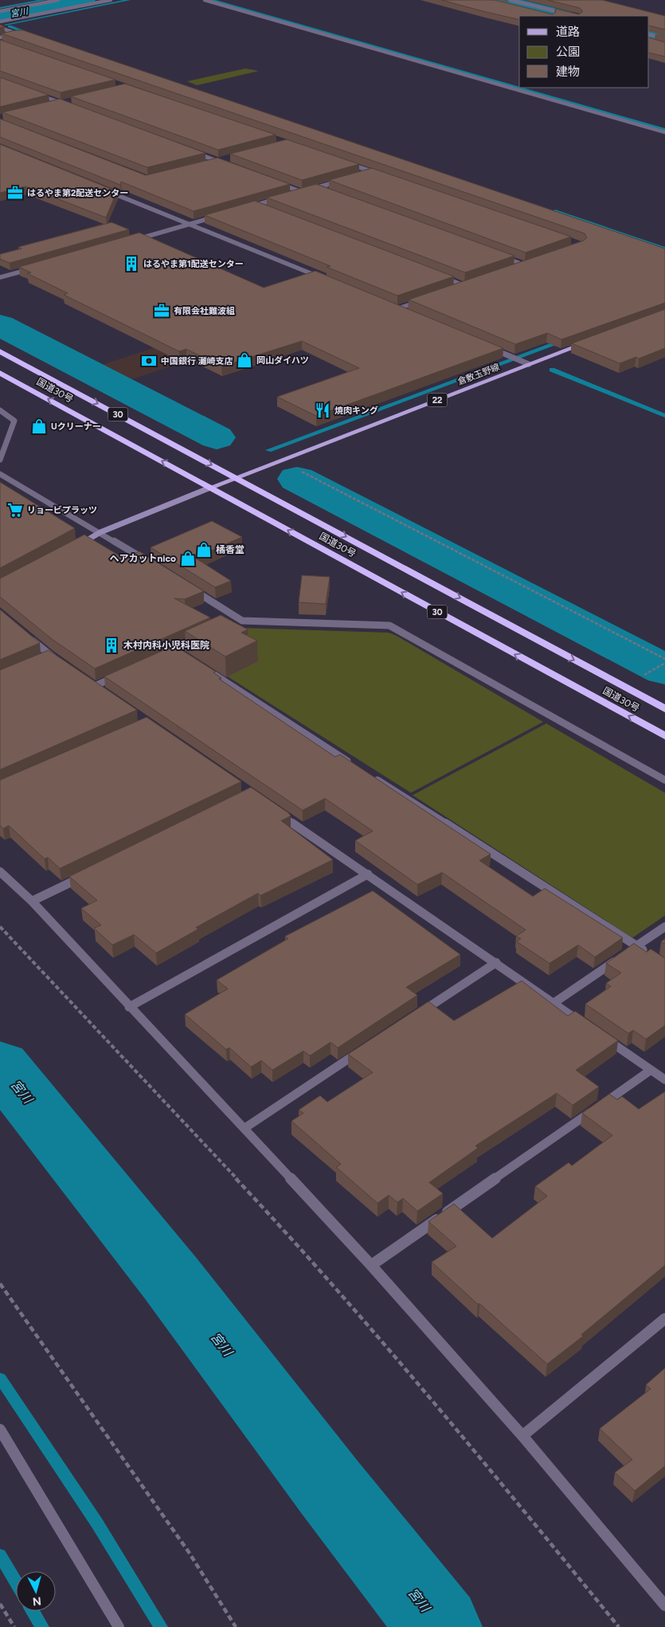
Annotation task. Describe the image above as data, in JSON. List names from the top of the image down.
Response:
{
  "streets": {
    "highway": ["国道30号", "30"],
    "main road": ["倉敷玉野線", "22"]
  },
  "crossings": [
    ["倉敷玉野線", "国道30号"]
  ],
  "water": ["宮川"],
  "places": {
    "office": ["はるやま第2配送センター", "有限会社難波組"],
    "building": ["はるやま第1配送センター", "木村内科小児科医院"],
    "shop": [
      "岡山ダイハツ",
      "Uクリーナー",
      "橘香堂",
      "ヘアカットnico"
    ],
    "bank": ["中国銀行 灘崎支店"],
    "restaurant": ["焼肉キング"],
    "supermarket": ["リョービプラッツ"]
  },
  "legend": ["道路", "公園", "建物"],
  "north": "bottom"
}
